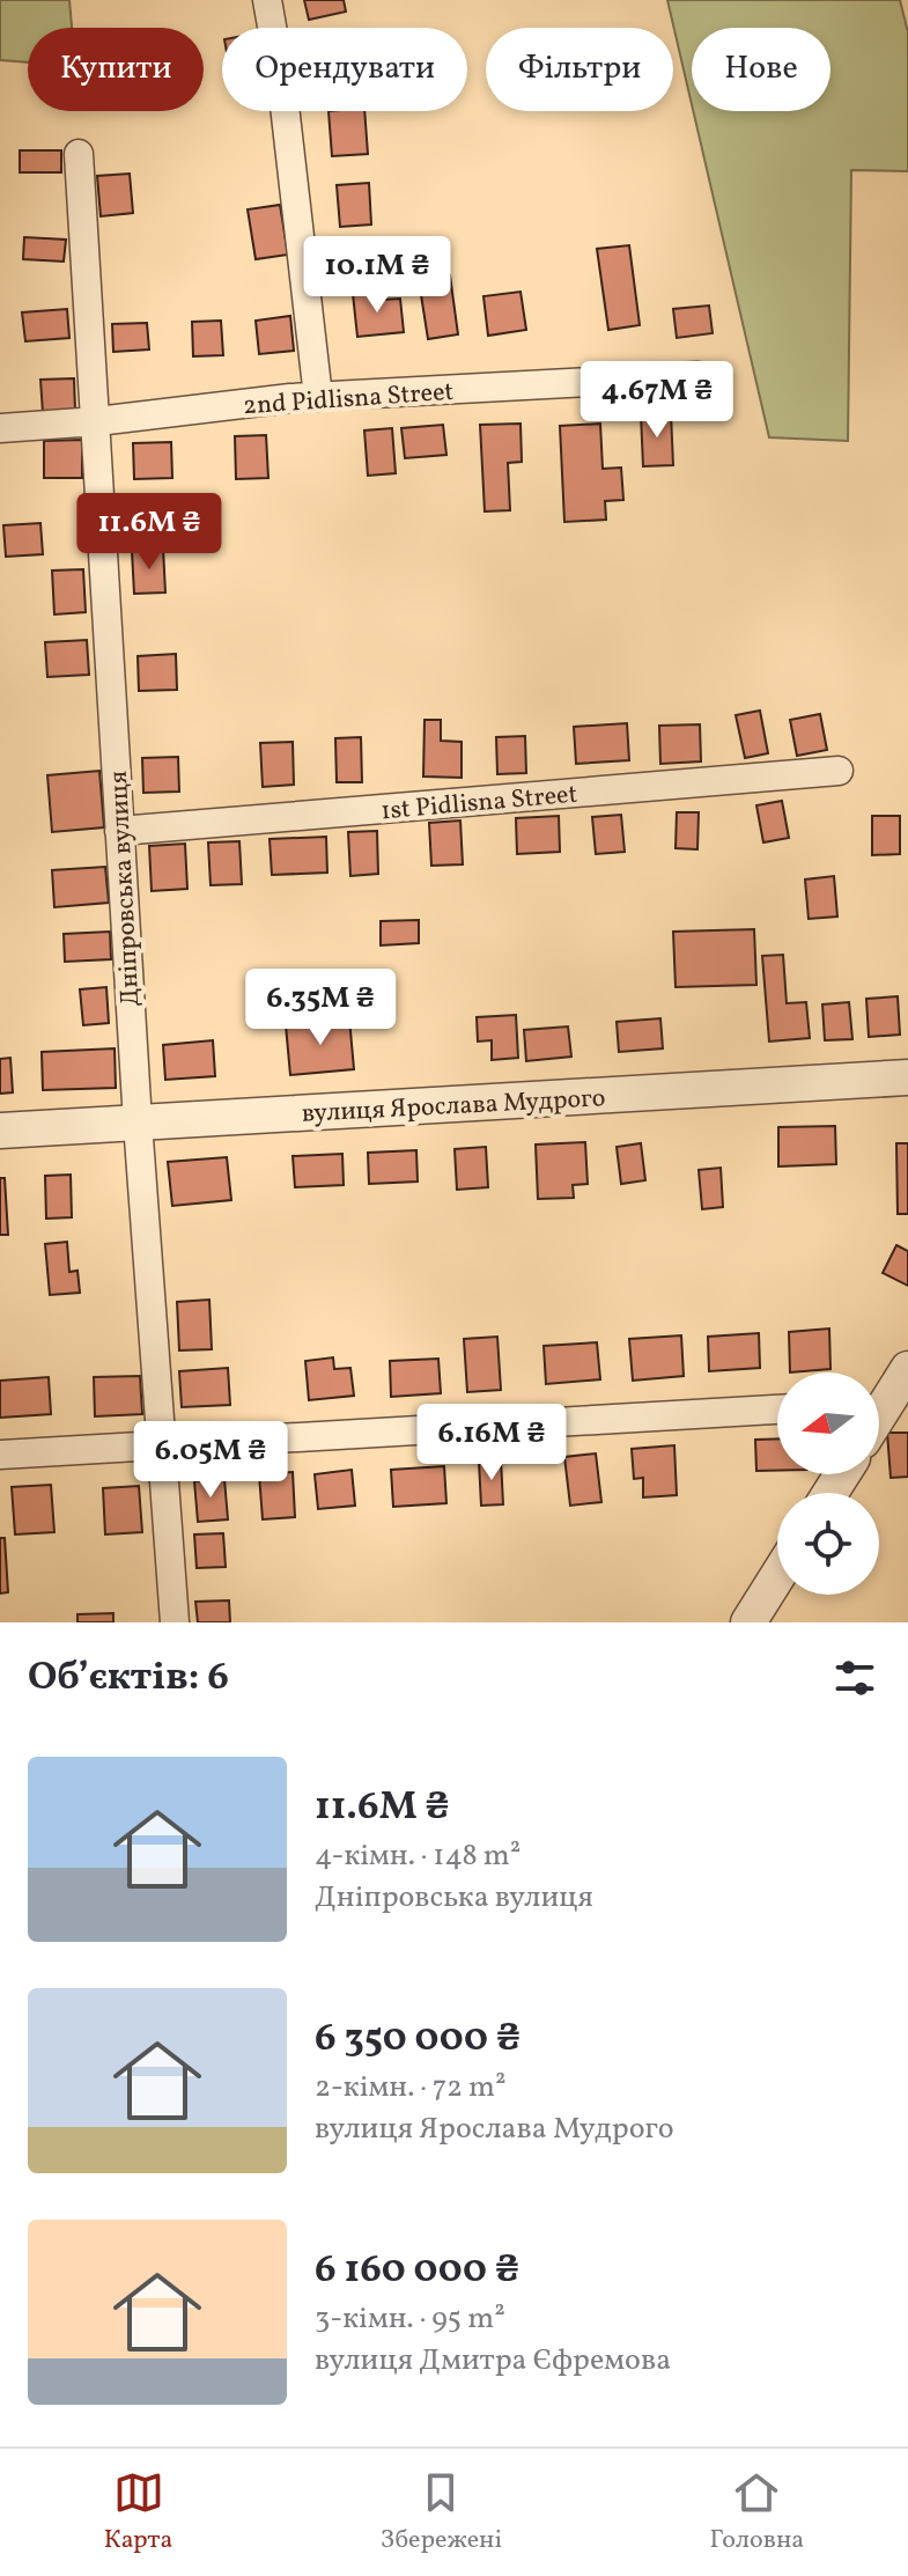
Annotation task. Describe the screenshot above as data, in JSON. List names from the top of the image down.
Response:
{
  "streets": {
    "street": [
      "2nd Pidlisna Street",
      "1st Pidlisna Street",
      "Дніпровська вулиця",
      "вулиця Ярослава Мудрого"
    ]
  },
  "crossings": [
    ["2nd Pidlisna Street", "Дніпровська вулиця"],
    ["1st Pidlisna Street", "Дніпровська вулиця"],
    ["Дніпровська вулиця", "вулиця Ярослава Мудрого"]
  ],
  "north": "left",
  "page": {
    "chip": [
      "Купити",
      "Орендувати",
      "Фільтри",
      "Нове"
    ],
    "price": [
      "10.1M ₴",
      "4.67M ₴",
      "11.6M ₴",
      "6.35M ₴",
      "6.16M ₴",
      "6.05M ₴"
    ],
    "heading": "Об’єктів: 6",
    "list": [
      {
        "name": "11.6M ₴",
        "note": "4-кімн. · 148 m² · Дніпровська вулиця"
      },
      {
        "name": "6 350 000 ₴",
        "note": "2-кімн. · 72 m² · вулиця Ярослава Мудрого"
      },
      {
        "name": "6 160 000 ₴",
        "note": "3-кімн. · 95 m² · вулиця Дмитра Єфремова"
      }
    ],
    "tabs": ["Карта", "Збережені", "Головна"]
  }
}
